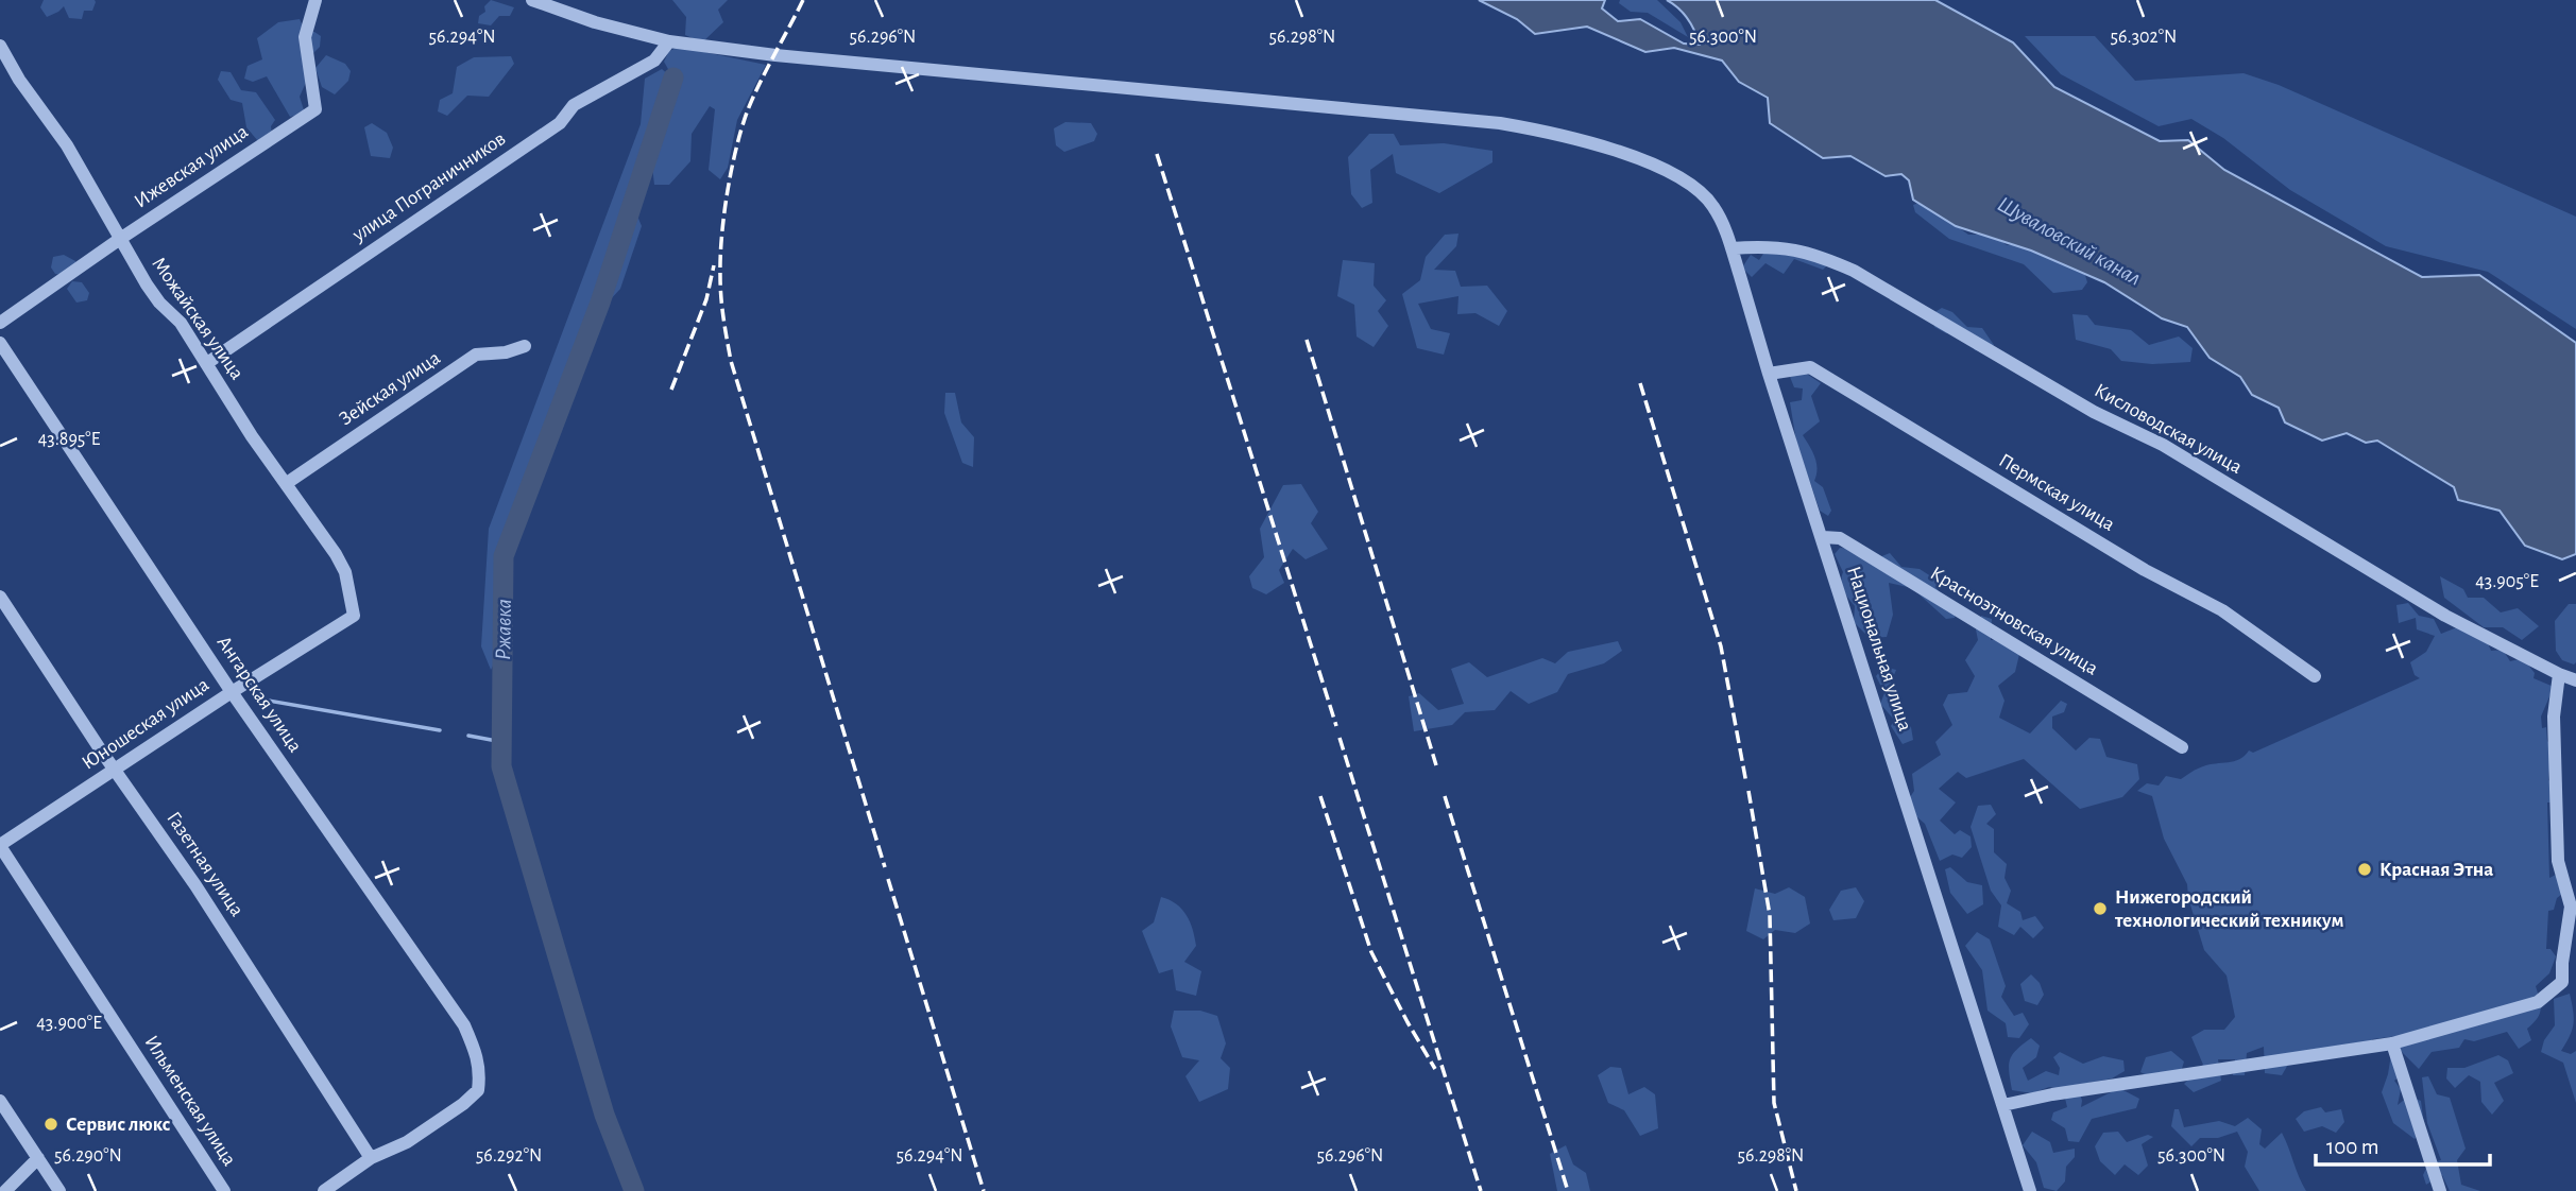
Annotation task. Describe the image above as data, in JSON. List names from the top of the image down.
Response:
{
  "streets": {
    "street": [
      "Ижевская улица",
      "улица Пограничников",
      "Можайская улица",
      "Зейская улица",
      "Кисловодская улица",
      "Пермская улица",
      "Красноэтновская улица",
      "Национальная улица",
      "Ангарская улица",
      "Юношеская улица",
      "Газетная улица",
      "Ильменская улица"
    ]
  },
  "crossings": [
    ["Ижевская улица", "Можайская улица"],
    ["улица Пограничников", "Можайская улица"],
    ["улица Пограничников", "Национальная улица"],
    ["Можайская улица", "Зейская улица"],
    ["Можайская улица", "Юношеская улица"],
    ["Кисловодская улица", "Национальная улица"],
    ["Пермская улица", "Национальная улица"],
    ["Красноэтновская улица", "Национальная улица"],
    ["Ангарская улица", "Юношеская улица"],
    ["Ангарская улица", "Газетная улица"],
    ["Юношеская улица", "Газетная улица"],
    ["Юношеская улица", "Ильменская улица"]
  ],
  "water": ["Шуваловский канал", "Ржавка"],
  "places": ["Красная Этна", "Нижегородский технологический техникум", "Сервис люкс"],
  "scale_bar": "100 m",
  "coordinates": [
    "56.302°N",
    "56.294°N",
    "56.296°N",
    "56.298°N",
    "56.300°N",
    "43.895°E",
    "43.905°E",
    "43.900°E",
    "56.290°N",
    "56.292°N"
  ]
}
